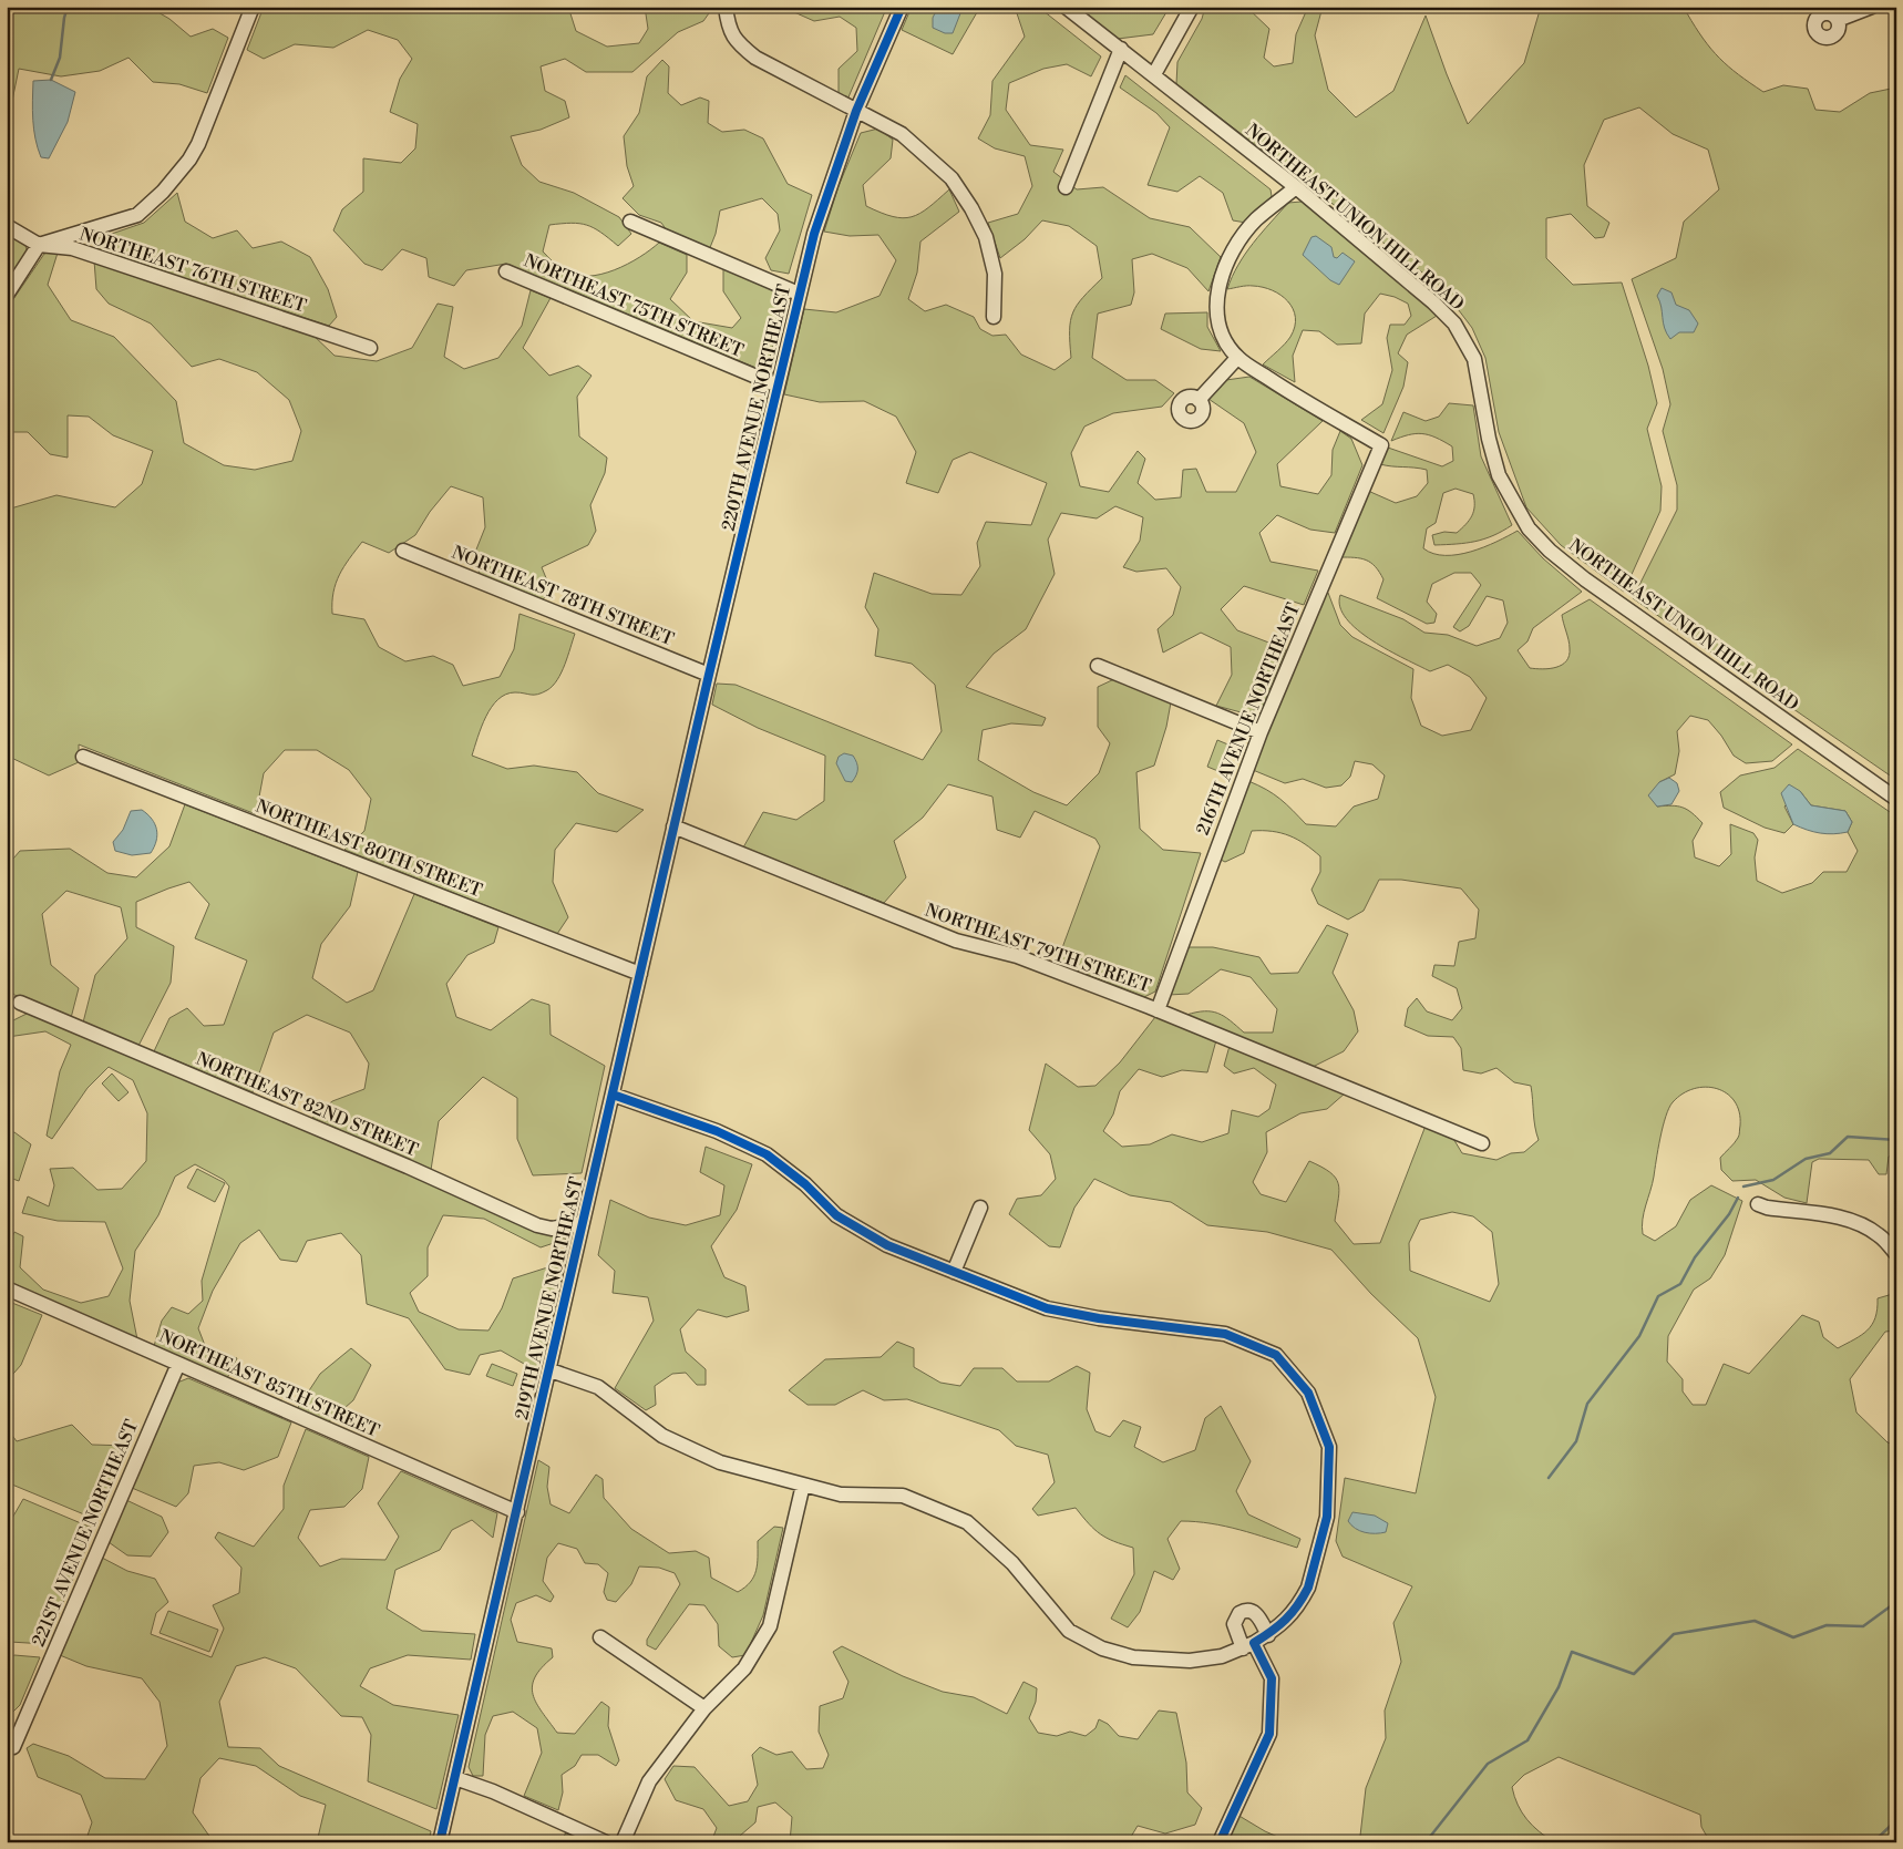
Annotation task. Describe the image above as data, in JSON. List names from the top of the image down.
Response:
{
  "streets": {
    "street": [
      "NORTHEAST UNION HILL ROAD",
      "NORTHEAST 76TH STREET",
      "NORTHEAST 75TH STREET",
      "220TH AVENUE NORTHEAST",
      "NORTHEAST 78TH STREET",
      "216TH AVENUE NORTHEAST",
      "NORTHEAST 80TH STREET",
      "NORTHEAST 79TH STREET",
      "NORTHEAST 82ND STREET",
      "219TH AVENUE NORTHEAST",
      "NORTHEAST 85TH STREET",
      "221ST AVENUE NORTHEAST"
    ]
  },
  "crossings": [
    ["NORTHEAST 75TH STREET", "220TH AVENUE NORTHEAST"],
    ["220TH AVENUE NORTHEAST", "NORTHEAST 78TH STREET"],
    ["220TH AVENUE NORTHEAST", "NORTHEAST 79TH STREET"],
    ["220TH AVENUE NORTHEAST", "219TH AVENUE NORTHEAST"],
    ["216TH AVENUE NORTHEAST", "NORTHEAST 79TH STREET"],
    ["NORTHEAST 80TH STREET", "219TH AVENUE NORTHEAST"],
    ["NORTHEAST 79TH STREET", "219TH AVENUE NORTHEAST"],
    ["NORTHEAST 82ND STREET", "219TH AVENUE NORTHEAST"],
    ["219TH AVENUE NORTHEAST", "NORTHEAST 85TH STREET"],
    ["NORTHEAST 85TH STREET", "221ST AVENUE NORTHEAST"]
  ]
}
